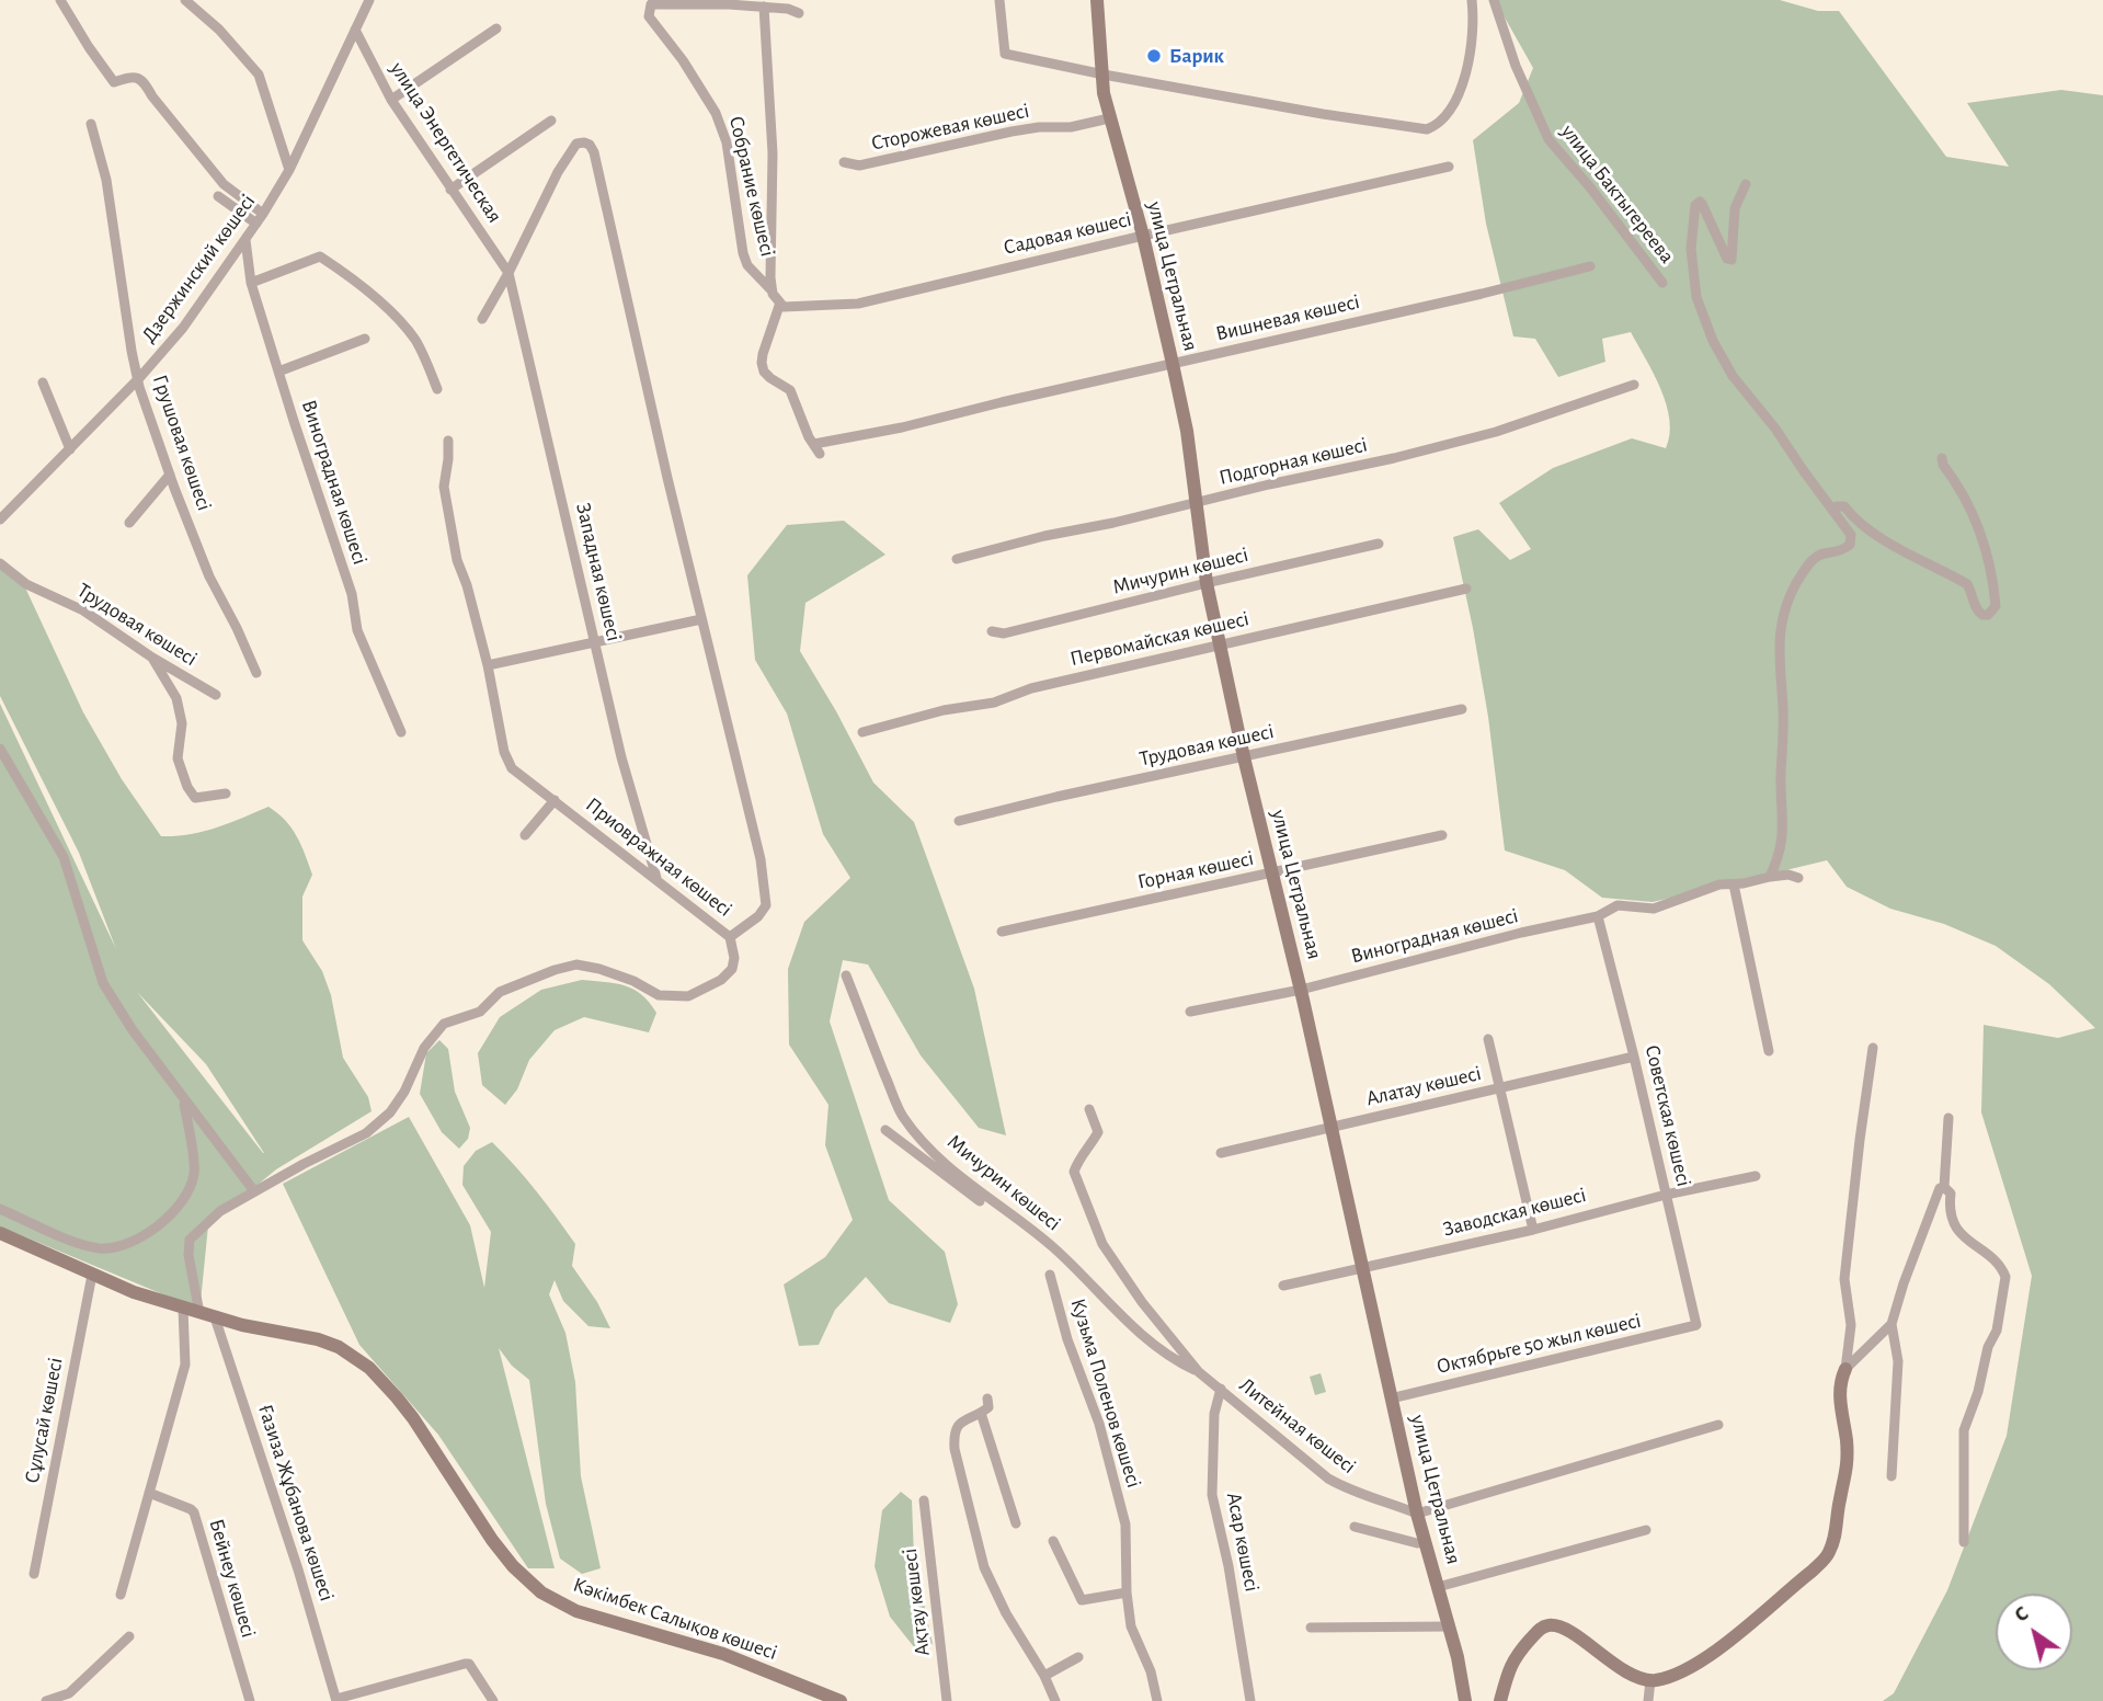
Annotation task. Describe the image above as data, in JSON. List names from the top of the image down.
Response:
{
  "streets": {
    "street": [
      "Сторожевая көшесі",
      "улица Энергетическая",
      "Собрание көшесі",
      "улица Бактыгереева",
      "Садовая көшесі",
      "Дзержинский көшесі",
      "улица Цетральная",
      "Вишневая көшесі",
      "Грушовая көшесі",
      "Подгорная көшесі",
      "Виноградная көшесі",
      "Мичурин көшесі",
      "Западная көшесі",
      "Трудовая көшесі",
      "Первомайская көшесі",
      "Приовражная көшесі",
      "Горная көшесі",
      "Алатау көшесі",
      "Советская көшесі",
      "Заводская көшесі",
      "Октябрьге 50 жыл көшесі",
      "Кузьма Поленов көшесі",
      "Сұлусай көшесі",
      "Литейная көшесі",
      "Ғазиза Жұбанова көшесі",
      "Асар көшесі",
      "Бейнеу көшесі",
      "Ақтау көшесі",
      "Кәкімбек Салықов көшесі"
    ]
  },
  "crossings": [
    ["Сторожевая көшесі", "улица Цетральная"],
    ["улица Энергетическая", "Дзержинский көшесі"],
    ["улица Энергетическая", "Западная көшесі"],
    ["Садовая көшесі", "улица Цетральная"],
    ["Садовая көшесі", "Вишневая көшесі"],
    ["Дзержинский көшесі", "Грушовая көшесі"],
    ["Дзержинский көшесі", "Виноградная көшесі"],
    ["улица Цетральная", "Вишневая көшесі"],
    ["улица Цетральная", "Подгорная көшесі"],
    ["улица Цетральная", "Виноградная көшесі"],
    ["улица Цетральная", "Мичурин көшесі"],
    ["улица Цетральная", "Трудовая көшесі"],
    ["улица Цетральная", "Первомайская көшесі"],
    ["улица Цетральная", "Горная көшесі"],
    ["улица Цетральная", "Алатау көшесі"],
    ["улица Цетральная", "Заводская көшесі"],
    ["улица Цетральная", "Октябрьге 50 жыл көшесі"],
    ["улица Цетральная", "Литейная көшесі"],
    ["Виноградная көшесі", "Советская көшесі"],
    ["Мичурин көшесі", "Литейная көшесі"],
    ["Западная көшесі", "Приовражная көшесі"],
    ["Приовражная көшесі", "Кәкімбек Салықов көшесі"],
    ["Алатау көшесі", "Советская көшесі"],
    ["Советская көшесі", "Заводская көшесі"],
    ["Советская көшесі", "Октябрьге 50 жыл көшесі"],
    ["Сұлусай көшесі", "Кәкімбек Салықов көшесі"],
    ["Литейная көшесі", "Асар көшесі"],
    ["Ғазиза Жұбанова көшесі", "Кәкімбек Салықов көшесі"]
  ],
  "places": ["Барик"],
  "north": "top left"
}
